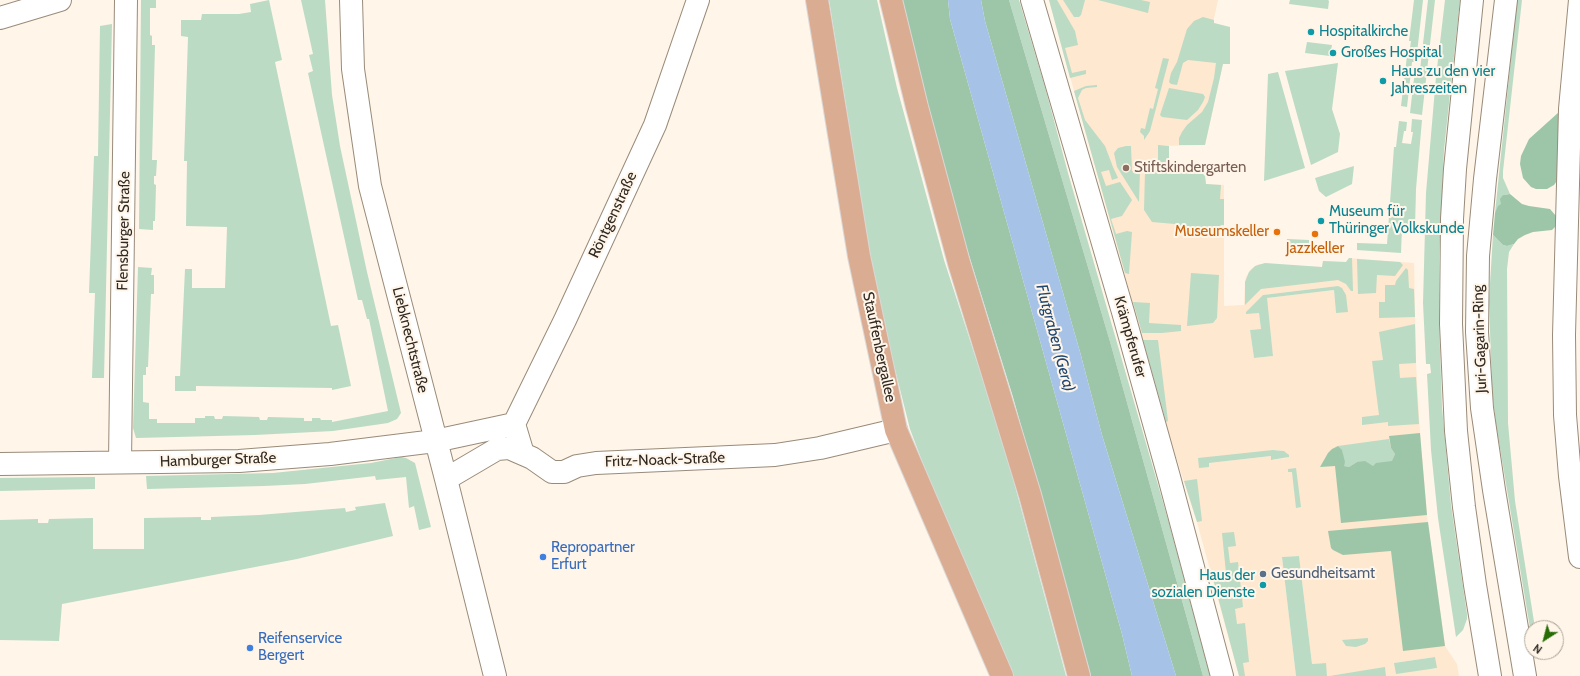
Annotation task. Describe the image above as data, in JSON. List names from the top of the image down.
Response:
{
  "streets": {
    "main road": ["Stauffenbergallee"],
    "street": [
      "Röntgenstraße",
      "Flensburger Straße",
      "Krämpferufer",
      "Juri-Gagarin-Ring",
      "Liebknechtstraße",
      "Hamburger Straße",
      "Fritz-Noack-Straße"
    ]
  },
  "crossings": [
    ["Flensburger Straße", "Hamburger Straße"],
    ["Liebknechtstraße", "Hamburger Straße"],
    ["Liebknechtstraße", "Fritz-Noack-Straße"],
    ["Stauffenbergallee", "Fritz-Noack-Straße"]
  ],
  "water": ["Flutgraben (Gera)"],
  "places": [
    "Hospitalkirche",
    "Großes Hospital",
    "Haus zu den vier Jahreszeiten",
    "Stiftskindergarten",
    "Museum für Thüringer Volkskunde",
    "Museumskeller",
    "Jazzkeller",
    "Repropartner Erfurt",
    "Gesundheitsamt",
    "Haus der sozialen Dienste",
    "Reifenservice Bergert"
  ],
  "north": "bottom left"
}
